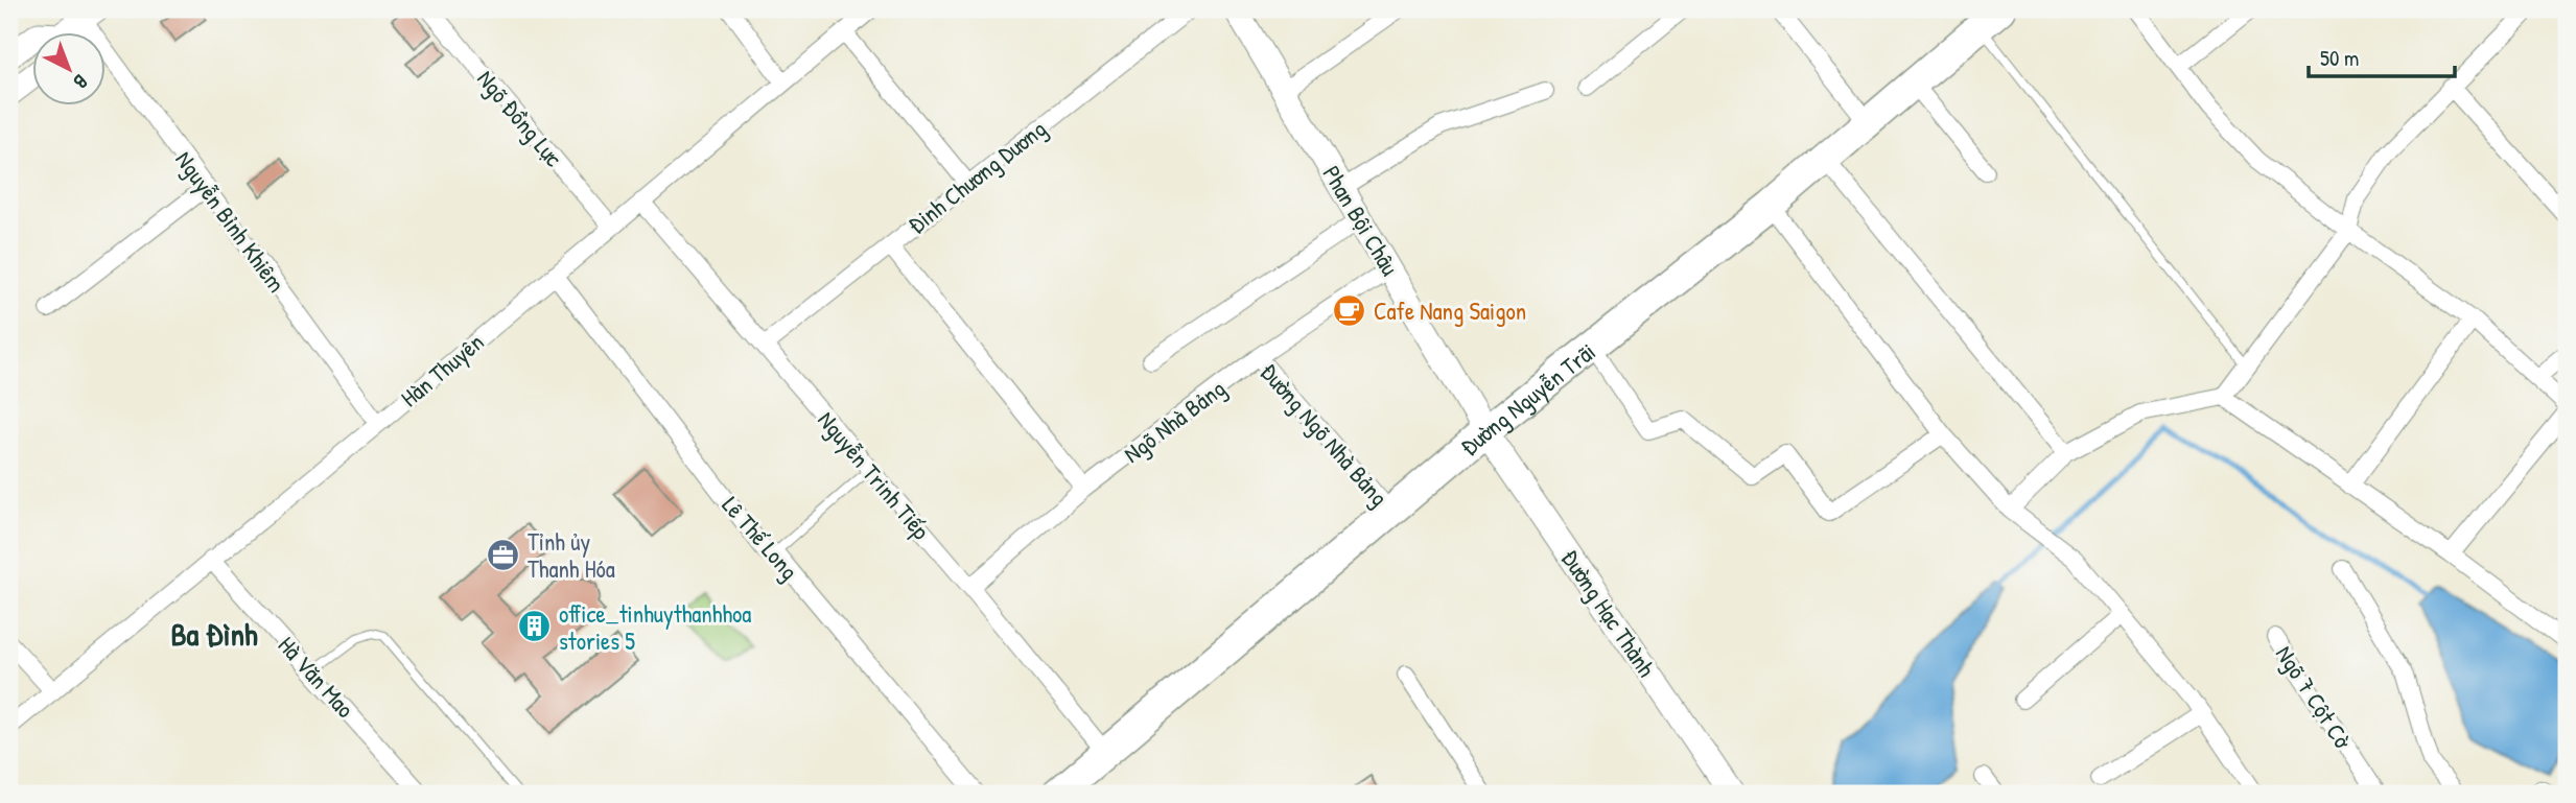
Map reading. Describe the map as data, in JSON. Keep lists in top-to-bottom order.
{
  "streets": {
    "highway": ["Đường Nguyễn Trãi"],
    "street": [
      "Ngõ Đồng Lực",
      "Đinh Chương Dương",
      "Phan Bội Châu",
      "Nguyễn Bỉnh Khiêm",
      "Hàn Thuyên",
      "Ngõ Nhà Bảng",
      "Đường Ngõ Nhà Bảng",
      "Nguyễn Trinh Tiếp",
      "Lê Thế Long",
      "Đường Hạc Thành",
      "Hà Văn Mao",
      "Ngõ 7 Cột Cờ"
    ]
  },
  "crossings": [
    ["Ngõ Đồng Lực", "Hàn Thuyên"],
    ["Đinh Chương Dương", "Nguyễn Trinh Tiếp"],
    ["Phan Bội Châu", "Đường Nguyễn Trãi"],
    ["Phan Bội Châu", "Ngõ Nhà Bảng"],
    ["Phan Bội Châu", "Đường Hạc Thành"],
    ["Nguyễn Bỉnh Khiêm", "Hàn Thuyên"],
    ["Hàn Thuyên", "Nguyễn Trinh Tiếp"],
    ["Hàn Thuyên", "Lê Thế Long"],
    ["Hàn Thuyên", "Hà Văn Mao"],
    ["Đường Nguyễn Trãi", "Đường Ngõ Nhà Bảng"],
    ["Đường Nguyễn Trãi", "Nguyễn Trinh Tiếp"],
    ["Đường Nguyễn Trãi", "Đường Hạc Thành"],
    ["Ngõ Nhà Bảng", "Đường Ngõ Nhà Bảng"],
    ["Ngõ Nhà Bảng", "Nguyễn Trinh Tiếp"]
  ],
  "districts": ["Ba Đình"],
  "places": {
    "cafe": ["Cafe Nang Saigon"],
    "office": ["Tỉnh ủy Thanh Hóa"],
    "building": ["office_tinhuythanhhoa stories 5"]
  },
  "scale_bar": "50 m",
  "north": "bottom right"
}
